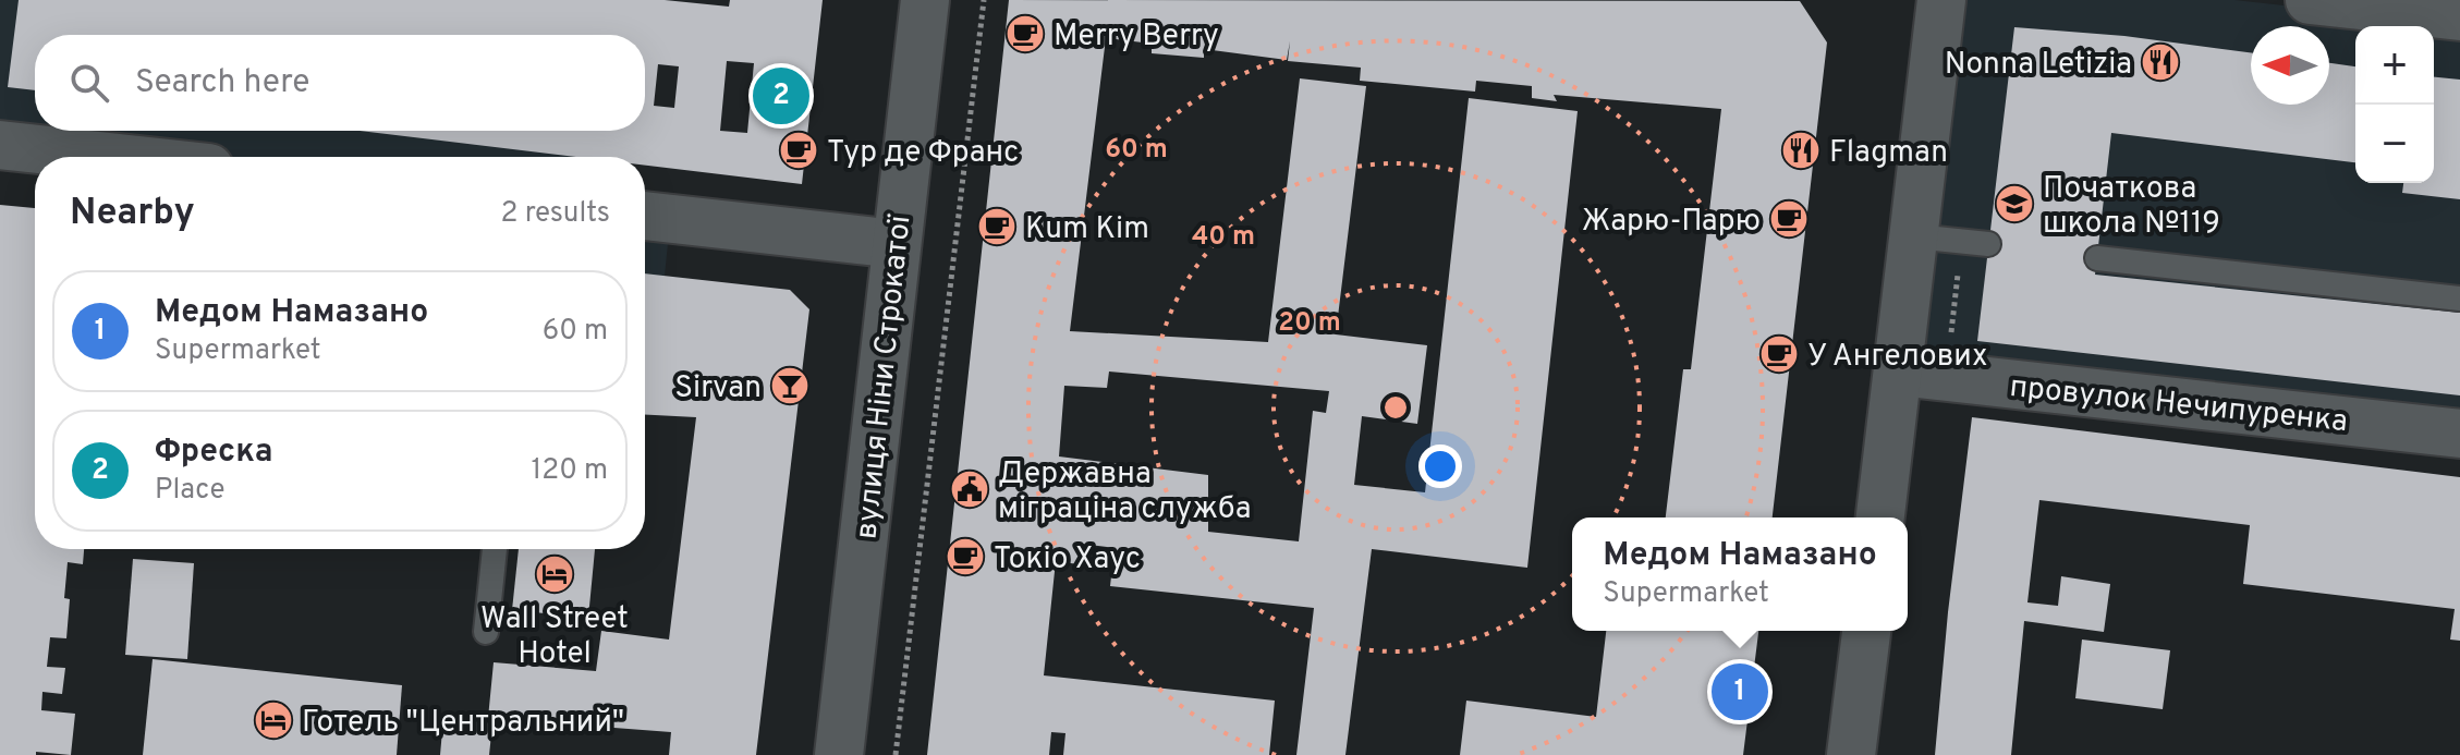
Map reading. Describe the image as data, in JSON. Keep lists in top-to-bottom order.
{
  "streets": {
    "street": ["вулиця Ніни Строкатої", "провулок Нечипуренка"]
  },
  "places": {
    "cafe": [
      "Merry Berry",
      "Тур де Франс",
      "Жарю-Парю",
      "Kum Kim",
      "У Ангелових",
      "Токіо Хаус"
    ],
    "restaurant": ["Nonna Letizia", "Flagman"],
    "school or university": ["Початкова школа №119"],
    "bar": ["Sirvan"],
    "public building": ["Державна міграціна служба"],
    "hotel": ["Wall Street Hotel", "Готель \"Центральний\""]
  },
  "north": "left",
  "page": {
    "map_buttons": ["+", "−"],
    "search": "Search here",
    "pins": ["2", "1"],
    "heading": ["Nearby", "2 results"],
    "list": [
      {
        "mark": "1",
        "name": "Медом Намазано",
        "note": "Supermarket",
        "value": "60 m"
      },
      {
        "mark": "2",
        "name": "Фреска",
        "note": "Place",
        "value": "120 m"
      }
    ],
    "popup": ["Медом Намазано", "Supermarket"]
  },
  "rings": ["60 m", "40 m", "20 m"]
}
